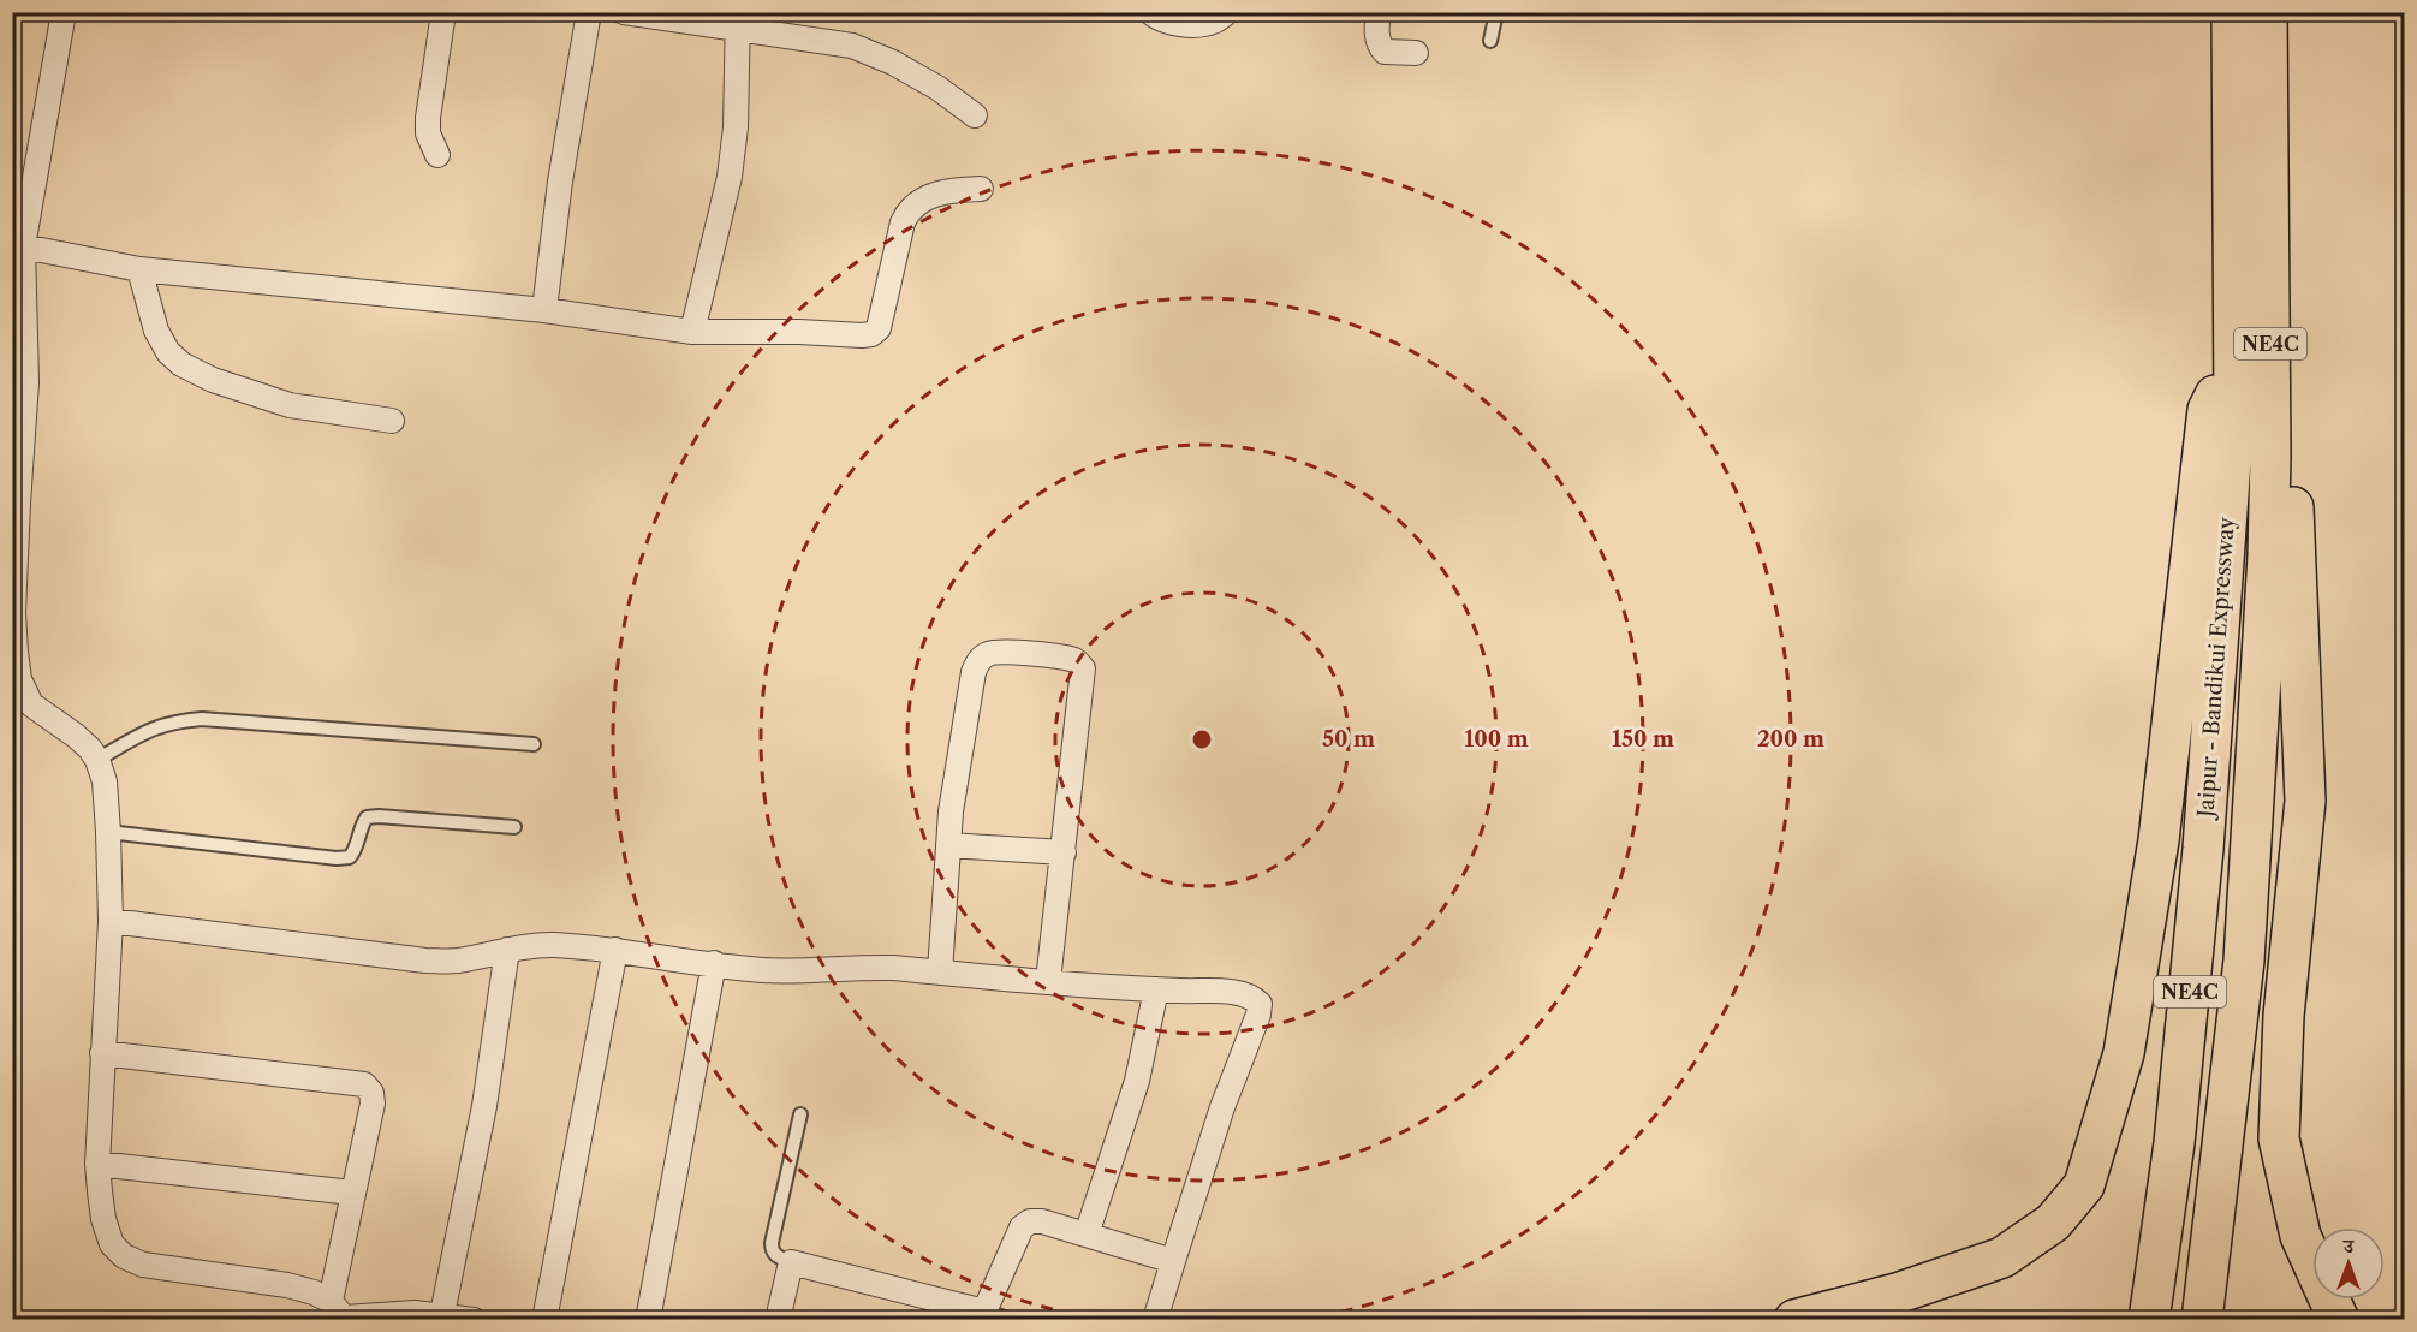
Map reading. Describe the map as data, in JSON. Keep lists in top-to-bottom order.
{
  "streets": {
    "highway": ["NE4C", "Jaipur - Bandikui Expressway"]
  },
  "north": "top",
  "rings": [
    "50 m",
    "100 m",
    "150 m",
    "200 m"
  ]
}
